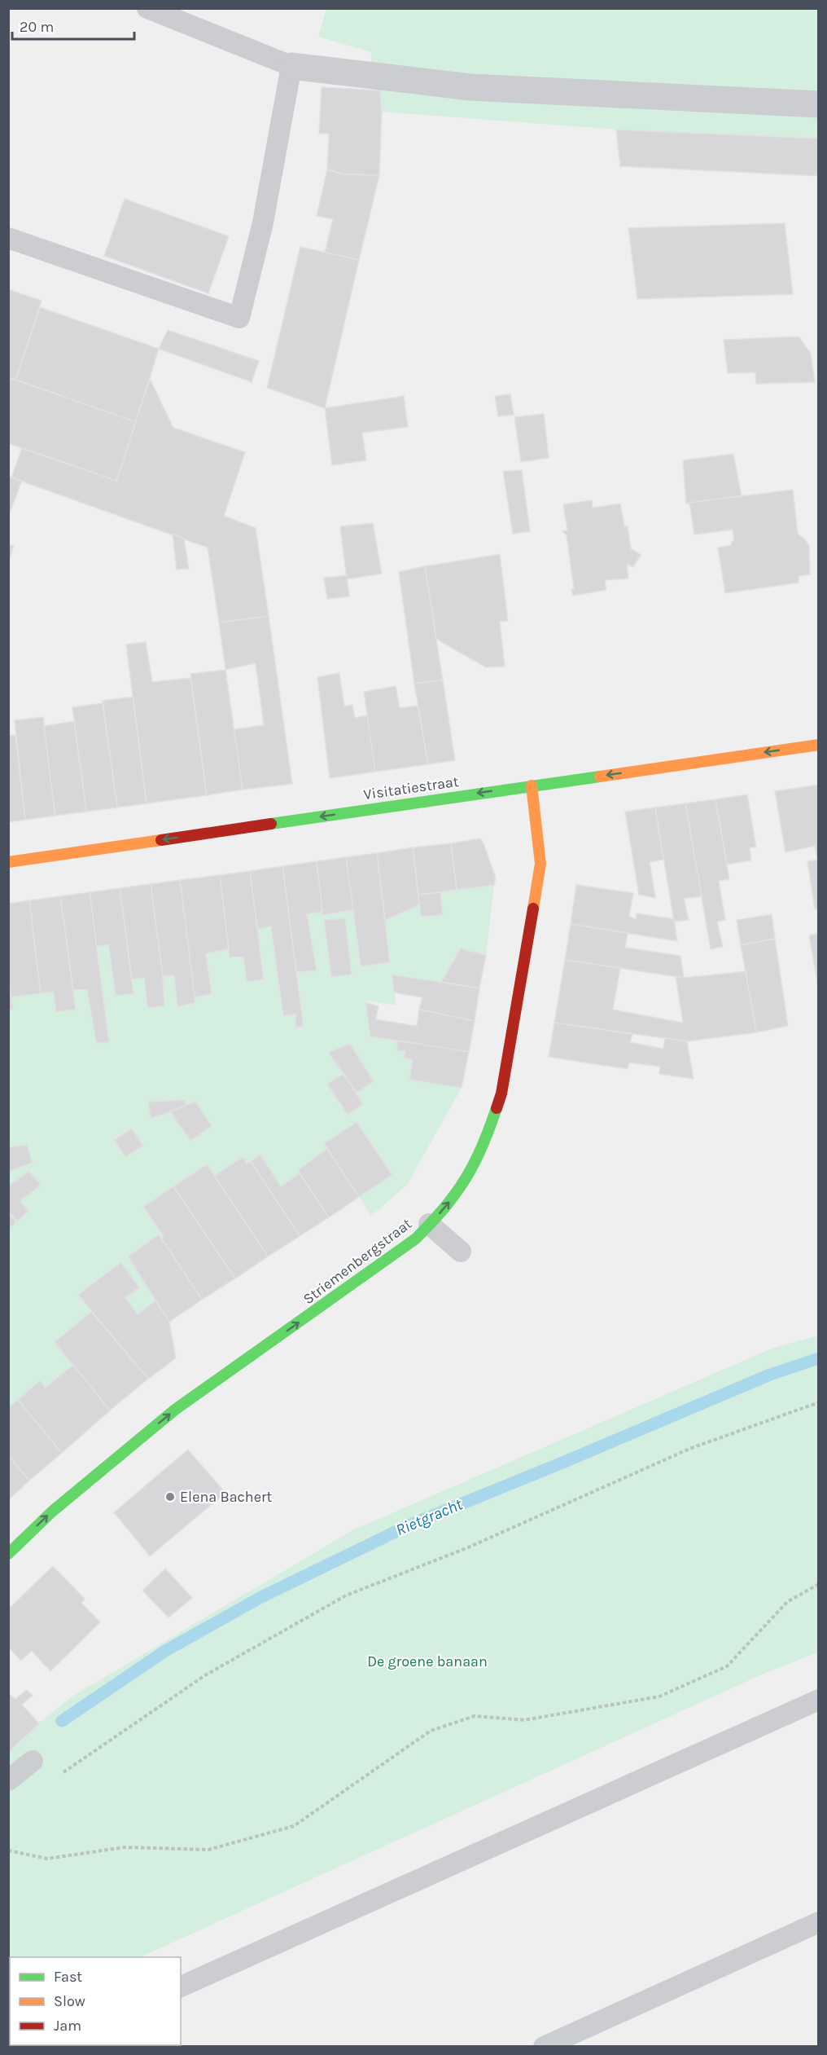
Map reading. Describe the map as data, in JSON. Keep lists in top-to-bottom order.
{
  "streets": {
    "street": ["Visitatiestraat", "Striemenbergstraat"]
  },
  "crossings": [
    ["Visitatiestraat", "Striemenbergstraat"]
  ],
  "one_way": ["Visitatiestraat", "Striemenbergstraat"],
  "water": ["Rietgracht"],
  "parks": ["De groene banaan"],
  "places": ["Elena Bachert"],
  "legend": ["Fast", "Slow", "Jam"],
  "scale_bar": "20 m"
}
